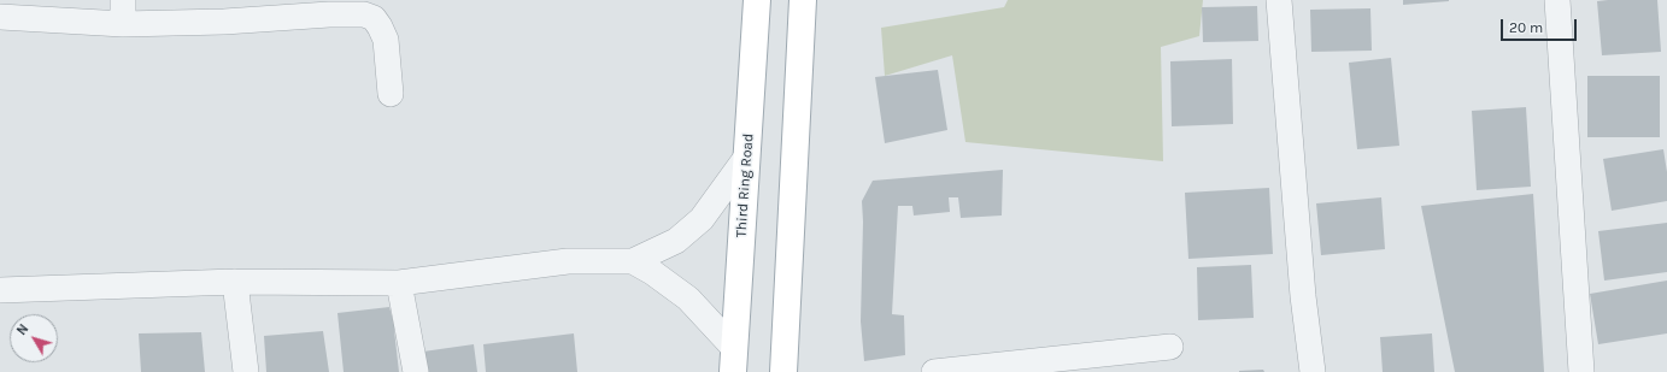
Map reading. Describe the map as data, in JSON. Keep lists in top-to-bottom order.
{
  "streets": {
    "main road": ["Third Ring Road"]
  },
  "scale_bar": "20 m",
  "north": "top left"
}
